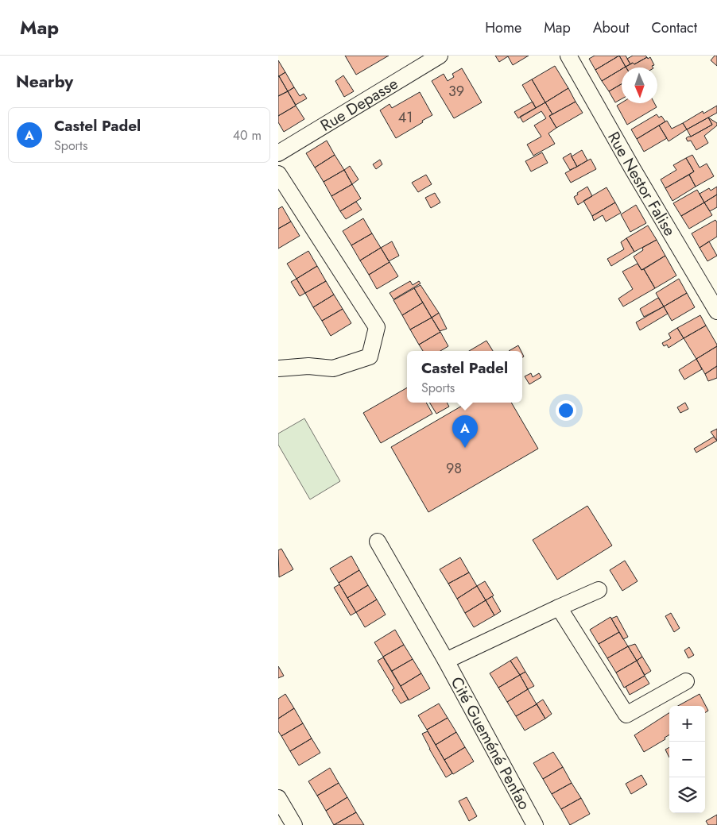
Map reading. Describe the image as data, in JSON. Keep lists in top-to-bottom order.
{
  "streets": {
    "street": ["Rue Depasse", "Rue Nestor Falise", "Cité Gueméné Penfao"]
  },
  "house_numbers": ["39", "41", "98"],
  "north": "bottom",
  "page": {
    "header": "Map",
    "nav": [
      "Home",
      "Map",
      "About",
      "Contact"
    ],
    "heading": "Nearby",
    "list": [
      {
        "mark": "A",
        "name": "Castel Padel",
        "note": "Sports",
        "value": "40 m"
      }
    ],
    "popup": ["Castel Padel", "Sports"],
    "pins": "A",
    "map_buttons": ["+", "−"]
  }
}
